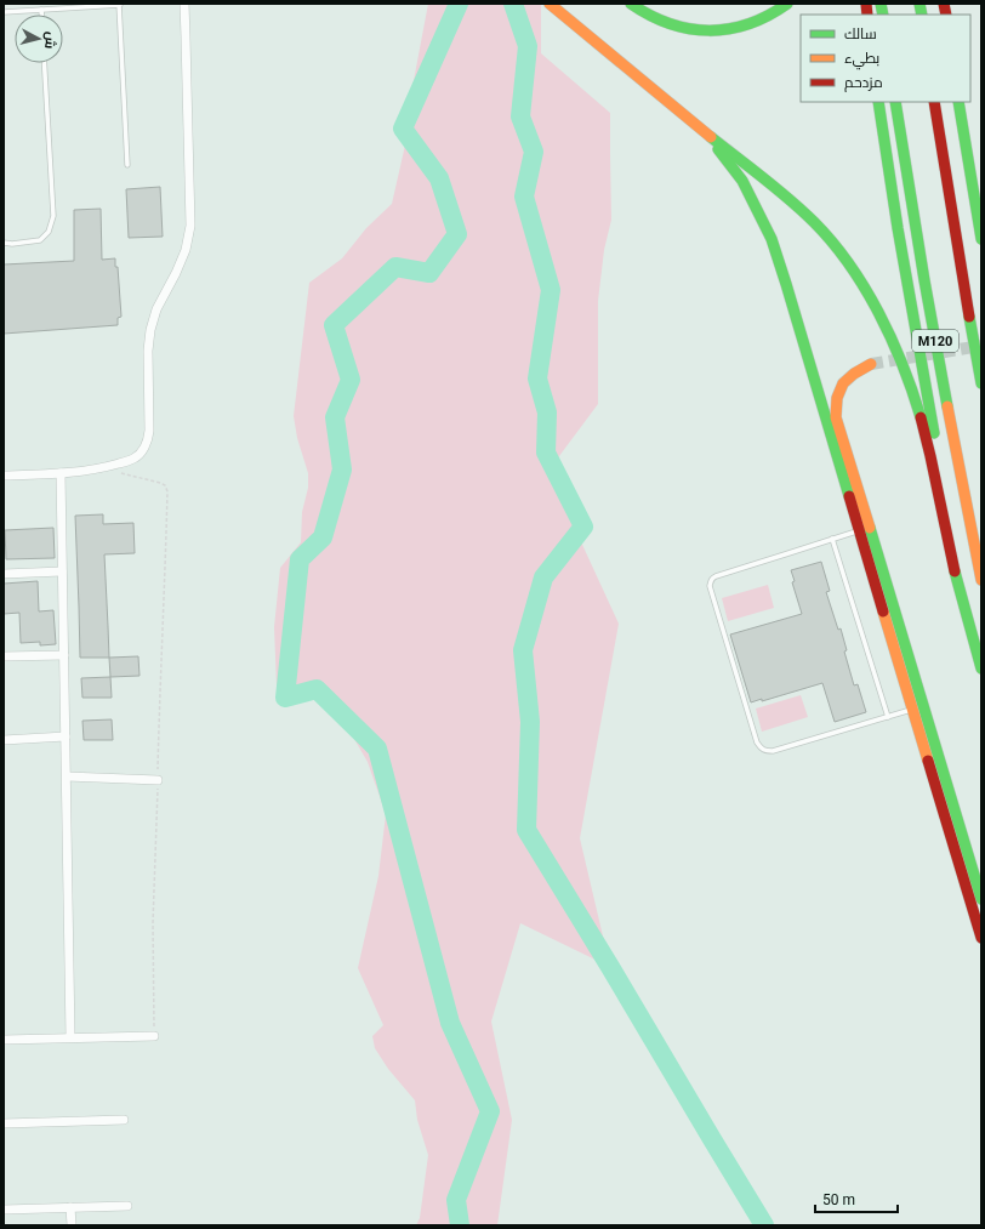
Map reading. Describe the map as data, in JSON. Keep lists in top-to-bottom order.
{
  "streets": {
    "main road": ["M120"]
  },
  "legend": ["سالك", "بطيء", "مزدحم"],
  "scale_bar": "50 m",
  "north": "right"
}
